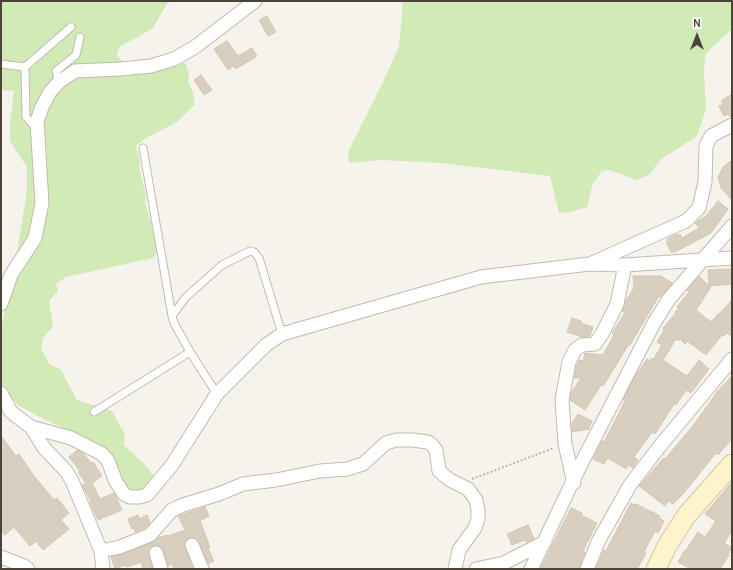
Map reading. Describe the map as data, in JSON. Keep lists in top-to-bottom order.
{
  "north": "top"
}
